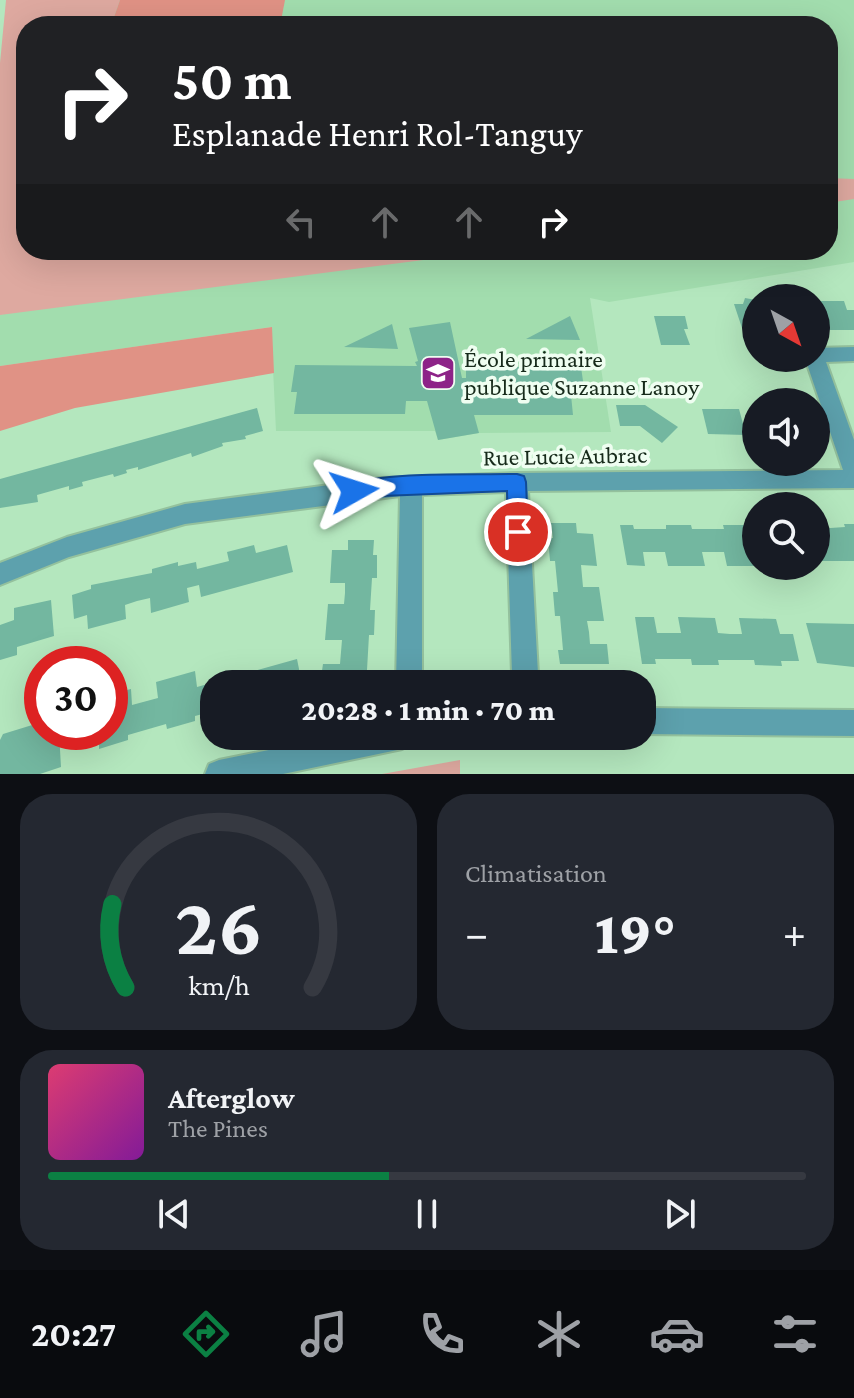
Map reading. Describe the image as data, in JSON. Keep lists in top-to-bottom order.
{
  "streets": {
    "street": ["Rue Lucie Aubrac"]
  },
  "places": {
    "school or university": ["École primaire publique Suzanne Lanoy"]
  },
  "north": "bottom right",
  "page": {
    "turn": ["50 m", "Esplanade Henri Rol-Tanguy"],
    "limit": "30",
    "trip": "20:28 · 1 min · 70 m",
    "tile": "Climatisation",
    "heat": ["−", "19°", "+"],
    "song": ["Afterglow", "The Pines"],
    "tabs": "20:27",
    "gauge": ["26", "km/h"]
  }
}
